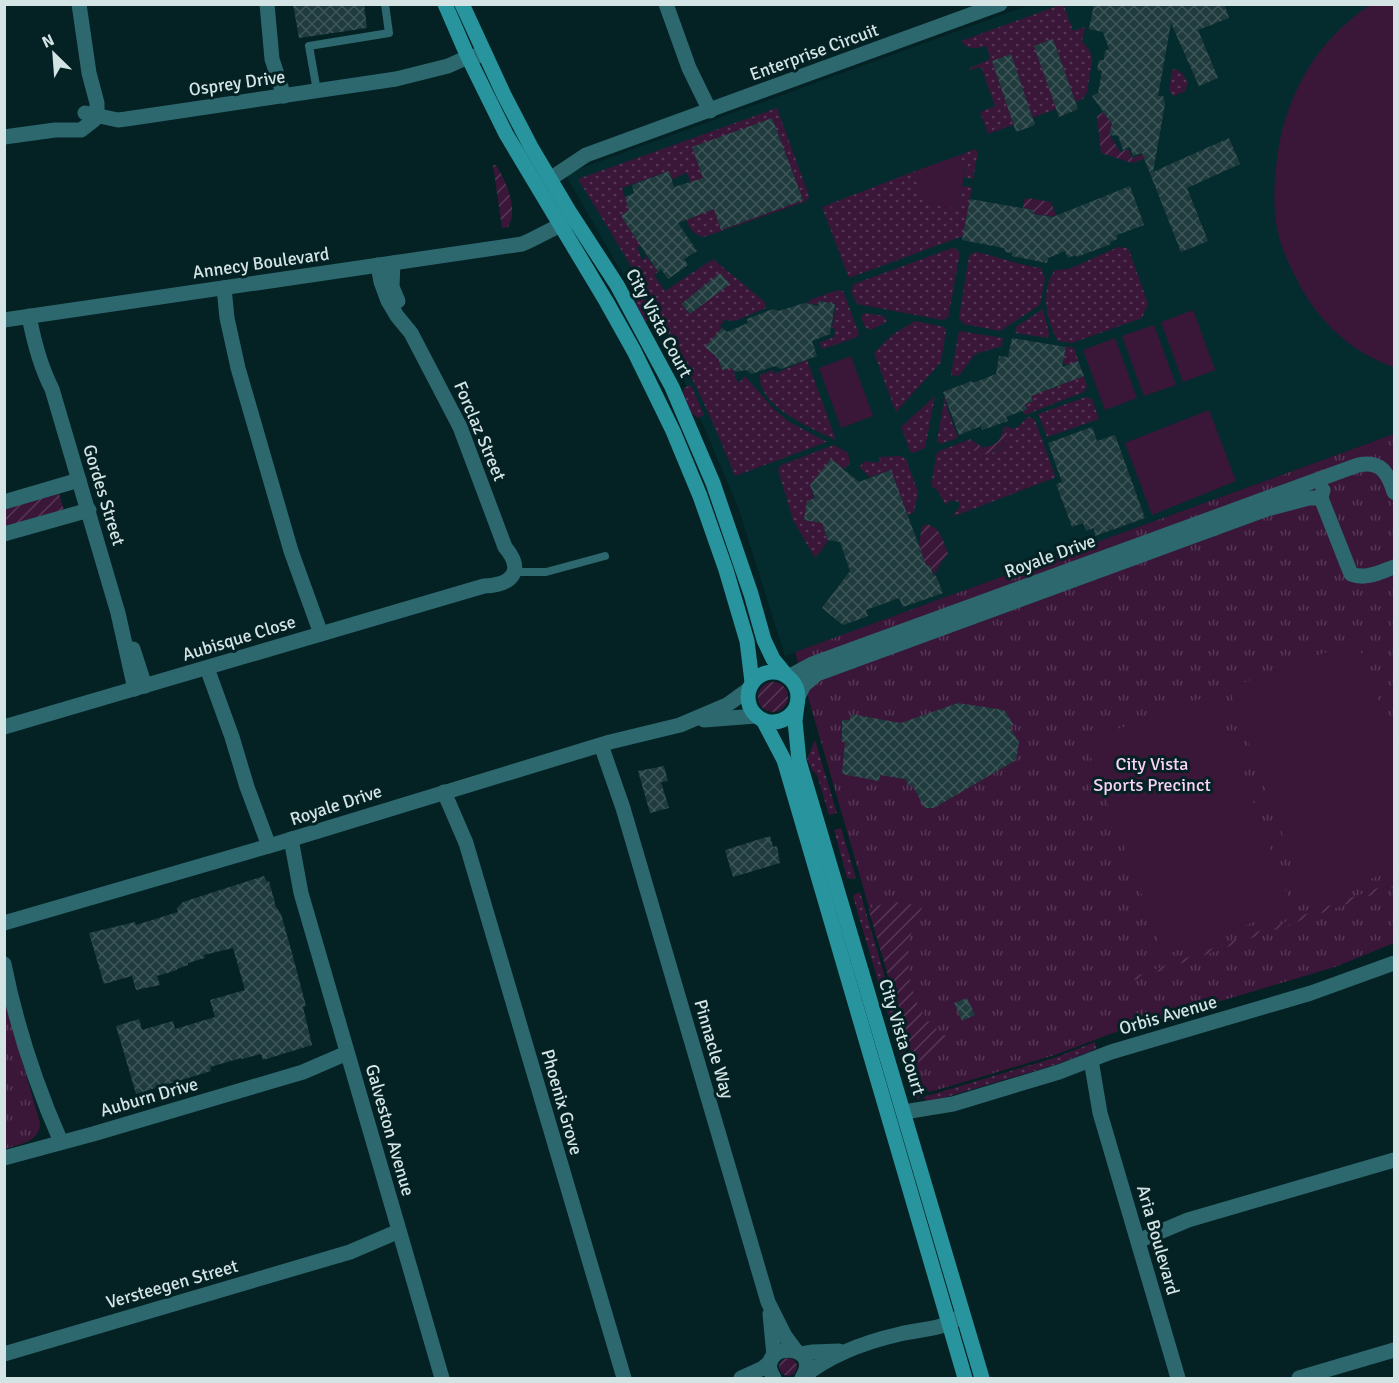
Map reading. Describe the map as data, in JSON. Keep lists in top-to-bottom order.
{
  "streets": {
    "street": [
      "Enterprise Circuit",
      "Osprey Drive",
      "Annecy Boulevard",
      "City Vista Court",
      "Forclaz Street",
      "Gordes Street",
      "Royale Drive",
      "Aubisque Close",
      "Orbis Avenue",
      "Pinnacle Way",
      "Auburn Drive",
      "Phoenix Grove",
      "Galveston Avenue",
      "Aria Boulevard",
      "Versteegen Street"
    ]
  },
  "crossings": [
    ["Enterprise Circuit", "City Vista Court"],
    ["Osprey Drive", "City Vista Court"],
    ["Annecy Boulevard", "City Vista Court"],
    ["Annecy Boulevard", "Forclaz Street"],
    ["Annecy Boulevard", "Gordes Street"],
    ["City Vista Court", "Royale Drive"],
    ["City Vista Court", "Orbis Avenue"],
    ["Forclaz Street", "Aubisque Close"],
    ["Gordes Street", "Aubisque Close"],
    ["Royale Drive", "Pinnacle Way"],
    ["Royale Drive", "Phoenix Grove"],
    ["Royale Drive", "Galveston Avenue"],
    ["Aubisque Close", "Galveston Avenue"],
    ["Orbis Avenue", "Aria Boulevard"],
    ["Auburn Drive", "Galveston Avenue"],
    ["Galveston Avenue", "Versteegen Street"]
  ],
  "parks": ["City Vista Sports Precinct"],
  "north": "top left"
}
